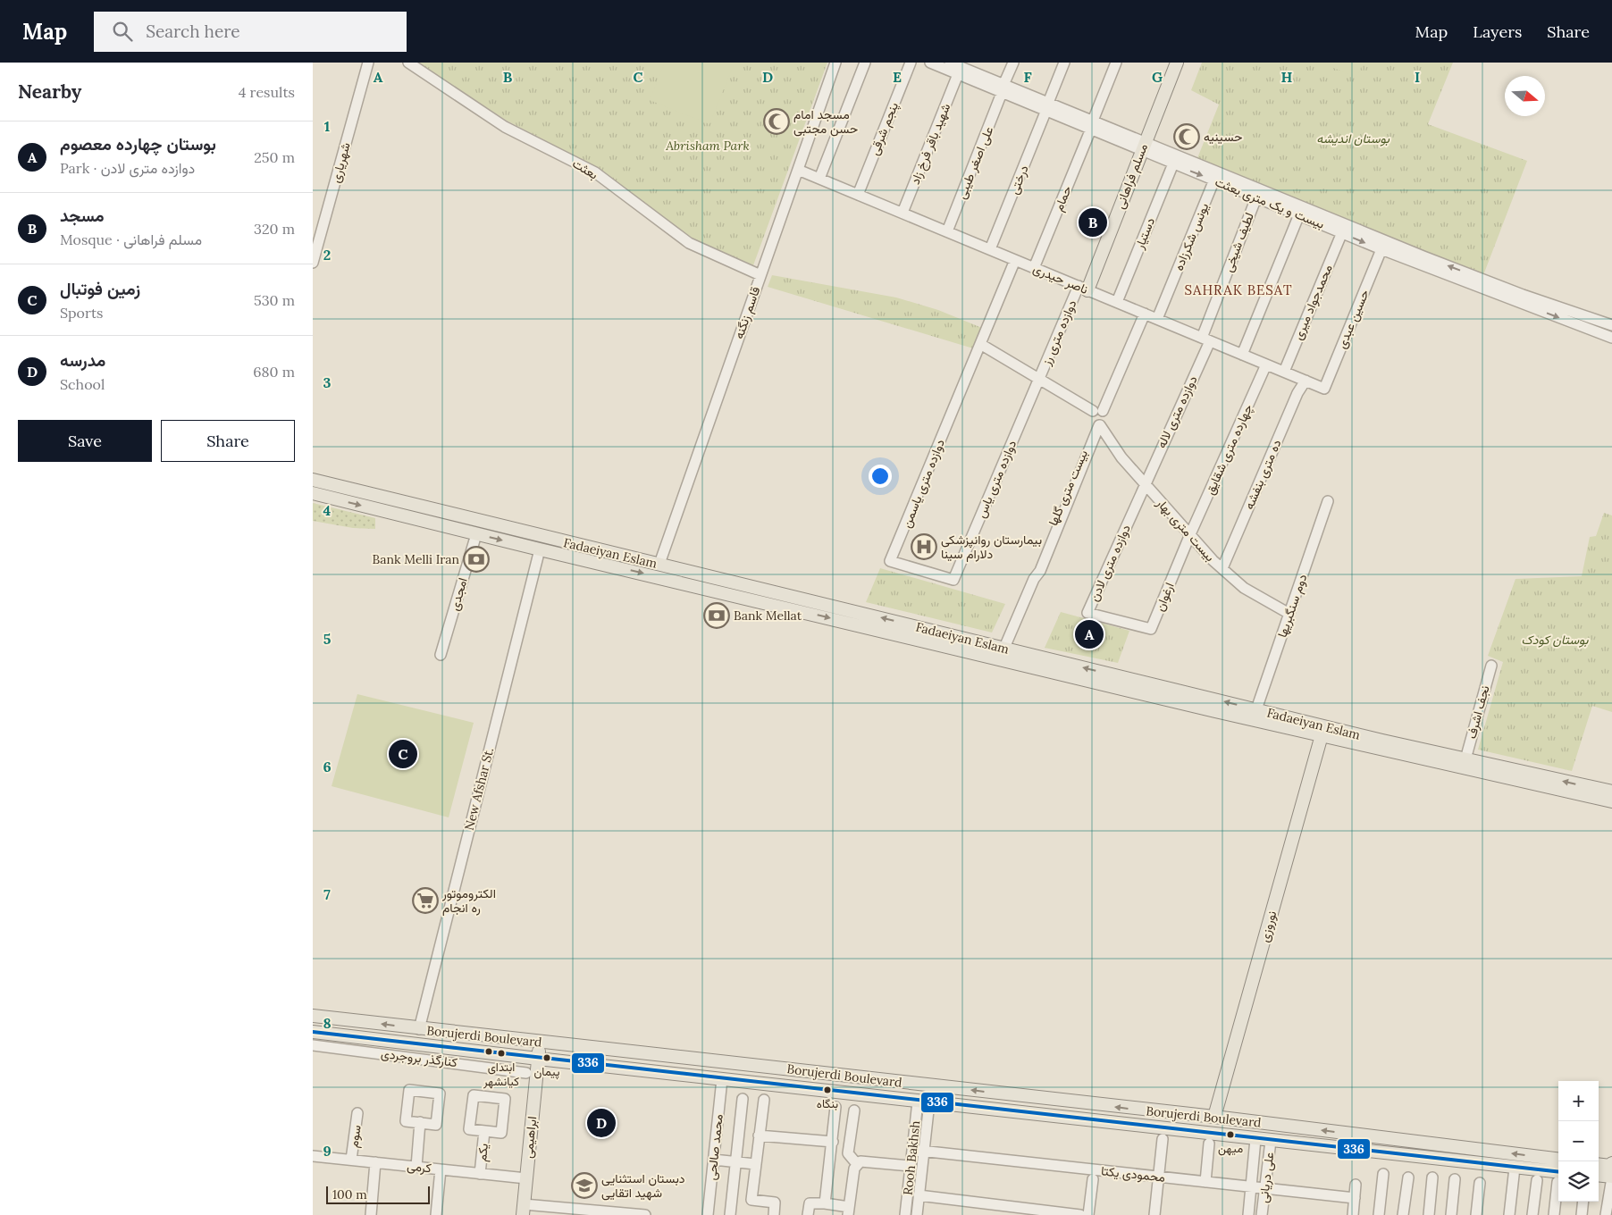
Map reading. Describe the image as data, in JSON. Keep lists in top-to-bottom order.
{
  "streets": {
    "main road": [
      "مسلم فراهانی",
      "Fadaeiyan Eslam",
      "نوروزی",
      "Borujerdi Boulevard",
      "ابراهیمی"
    ],
    "street": [
      "پنجم شرقی",
      "شهید باقر فرخ زاد",
      "شهریاری",
      "علی اصغر طیبی",
      "بعثت",
      "درختی",
      "حمام",
      "بیست و یک متری بعثت",
      "دستیار",
      "یونس شکرزاده",
      "لطیف شیخی",
      "ناصر حیدری",
      "محمدجواد میری",
      "قاسم زنگنه",
      "حسین عبدی",
      "دوازده متری رز",
      "دوازده متری لاله",
      "چهارده متری شقایق",
      "ده متری بنفشه",
      "دوازده متری یاس",
      "دوازده متری یاسمن",
      "بیست متری گلها",
      "بیست متری بهار",
      "دوازده متری لادن",
      "امجدی",
      "ارغوان",
      "دوم سنگبریها",
      "نجف اشرف",
      "New Afshar St.",
      "کنارگذر بروجردی",
      "سوم",
      "محمد صالحی",
      "یکم",
      "Rooh Bakhsh",
      "کرمی",
      "محمودی یکتا",
      "علی دریانی"
    ]
  },
  "crossings": [
    ["پنجم شرقی", "ناصر حیدری"],
    ["شهید باقر فرخ زاد", "بیست و یک متری بعثت"],
    ["شهید باقر فرخ زاد", "ناصر حیدری"],
    ["علی اصغر طیبی", "بیست و یک متری بعثت"],
    ["علی اصغر طیبی", "ناصر حیدری"],
    ["بعثت", "قاسم زنگنه"],
    ["مسلم فراهانی", "بیست و یک متری بعثت"],
    ["مسلم فراهانی", "ناصر حیدری"],
    ["مسلم فراهانی", "دوازده متری رز"],
    ["درختی", "بیست و یک متری بعثت"],
    ["درختی", "ناصر حیدری"],
    ["حمام", "بیست و یک متری بعثت"],
    ["حمام", "ناصر حیدری"],
    ["بیست و یک متری بعثت", "دستیار"],
    ["بیست و یک متری بعثت", "یونس شکرزاده"],
    ["بیست و یک متری بعثت", "لطیف شیخی"],
    ["بیست و یک متری بعثت", "محمدجواد میری"],
    ["بیست و یک متری بعثت", "حسین عبدی"],
    ["دستیار", "ناصر حیدری"],
    ["یونس شکرزاده", "ناصر حیدری"],
    ["لطیف شیخی", "ناصر حیدری"],
    ["لطیف شیخی", "دوازده متری لاله"],
    ["ناصر حیدری", "محمدجواد میری"],
    ["ناصر حیدری", "قاسم زنگنه"],
    ["ناصر حیدری", "حسین عبدی"],
    ["ناصر حیدری", "دوازده متری رز"],
    ["ناصر حیدری", "دوازده متری لاله"],
    ["ناصر حیدری", "چهارده متری شقایق"],
    ["ناصر حیدری", "ده متری بنفشه"],
    ["قاسم زنگنه", "Fadaeiyan Eslam"],
    ["دوازده متری رز", "دوازده متری یاس"],
    ["دوازده متری لاله", "بیست متری بهار"],
    ["دوازده متری لاله", "دوازده متری لادن"],
    ["چهارده متری شقایق", "بیست متری بهار"],
    ["چهارده متری شقایق", "ارغوان"],
    ["ده متری بنفشه", "بیست متری بهار"],
    ["دوازده متری یاس", "دوازده متری یاسمن"],
    ["بیست متری گلها", "بیست متری بهار"],
    ["بیست متری گلها", "Fadaeiyan Eslam"],
    ["بیست متری بهار", "دوازده متری لادن"],
    ["بیست متری بهار", "ارغوان"],
    ["بیست متری بهار", "دوم سنگبریها"],
    ["Fadaeiyan Eslam", "امجدی"],
    ["Fadaeiyan Eslam", "دوم سنگبریها"],
    ["Fadaeiyan Eslam", "نجف اشرف"],
    ["Fadaeiyan Eslam", "New Afshar St."],
    ["Fadaeiyan Eslam", "نوروزی"],
    ["دوازده متری لادن", "ارغوان"],
    ["New Afshar St.", "Borujerdi Boulevard"],
    ["نوروزی", "Borujerdi Boulevard"],
    ["Borujerdi Boulevard", "ابراهیمی"],
    ["Borujerdi Boulevard", "محمد صالحی"],
    ["Borujerdi Boulevard", "Rooh Bakhsh"],
    ["Borujerdi Boulevard", "علی دریانی"],
    ["سوم", "کرمی"],
    ["ابراهیمی", "کرمی"],
    ["یکم", "کرمی"],
    ["Rooh Bakhsh", "محمودی یکتا"],
    ["محمودی یکتا", "علی دریانی"]
  ],
  "districts": ["SAHRAK BESAT"],
  "parks": ["بوستان اندیشه", "Abrisham Park", "بوستان کودک"],
  "places": {
    "mosque": ["مسجد امام حسن مجتبی", "حسینیه"],
    "hospital": ["بیمارستان روانپزشکی دلارام سینا"],
    "bank": ["Bank Melli Iran", "Bank Mellat"],
    "supermarket": ["الکتروموتور ره انجام"],
    "other": [
      "ابتدای کیانشهر",
      "پیمان",
      "بنگاه",
      "میهن"
    ],
    "school or university": ["دبستان استثنایی شهید اتقایی"]
  },
  "lines": ["transit line 336"],
  "scale_bar": "100 m",
  "north": "right",
  "page": {
    "header": "Map",
    "search": "Search here",
    "nav": ["Map", "Layers", "Share"],
    "heading": ["Nearby", "4 results"],
    "list": [
      {
        "mark": "A",
        "name": "بوستان چهارده معصوم",
        "note": "Park · دوازده متری لادن",
        "value": "250 m"
      },
      {
        "mark": "B",
        "name": "مسجد",
        "note": "Mosque · مسلم فراهانی",
        "value": "320 m"
      },
      {
        "mark": "C",
        "name": "زمین فوتبال",
        "note": "Sports",
        "value": "530 m"
      },
      {
        "mark": "D",
        "name": "مدرسه",
        "note": "School",
        "value": "680 m"
      }
    ],
    "pins": [
      "B",
      "A",
      "C",
      "D"
    ],
    "buttons": ["Save", "Share"],
    "map_buttons": ["+", "−"],
    "scale": "100 m"
  },
  "grid": {
    "columns": [
      "A",
      "B",
      "C",
      "D",
      "E",
      "F",
      "G",
      "H",
      "I"
    ],
    "rows": [
      "1",
      "2",
      "3",
      "4",
      "5",
      "6",
      "7",
      "8",
      "9"
    ]
  }
}
